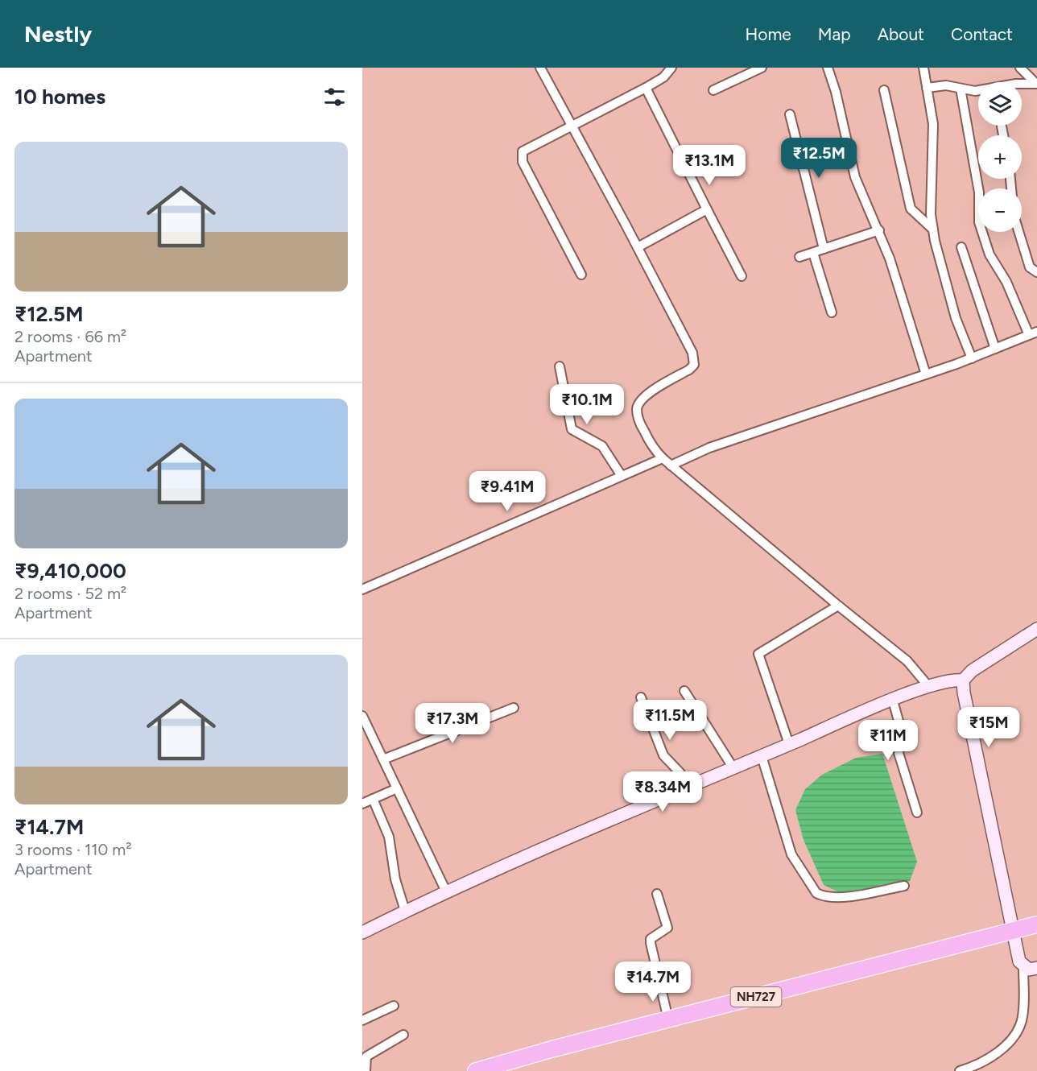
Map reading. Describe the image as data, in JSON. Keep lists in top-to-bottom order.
{
  "streets": {
    "highway": ["NH727"]
  },
  "page": {
    "header": "Nestly",
    "nav": [
      "Home",
      "Map",
      "About",
      "Contact"
    ],
    "heading": "10 homes",
    "map_buttons": ["+", "−"],
    "list": [
      {
        "name": "₹12.5M",
        "note": "2 rooms · 66 m² · Apartment"
      },
      {
        "name": "₹9,410,000",
        "note": "2 rooms · 52 m² · Apartment"
      },
      {
        "name": "₹14.7M",
        "note": "3 rooms · 110 m² · Apartment"
      }
    ],
    "price": [
      "₹12.5M",
      "₹13.1M",
      "₹10.1M",
      "₹9.41M",
      "₹11.5M",
      "₹17.3M",
      "₹15M",
      "₹11M",
      "₹8.34M",
      "₹14.7M"
    ]
  }
}
